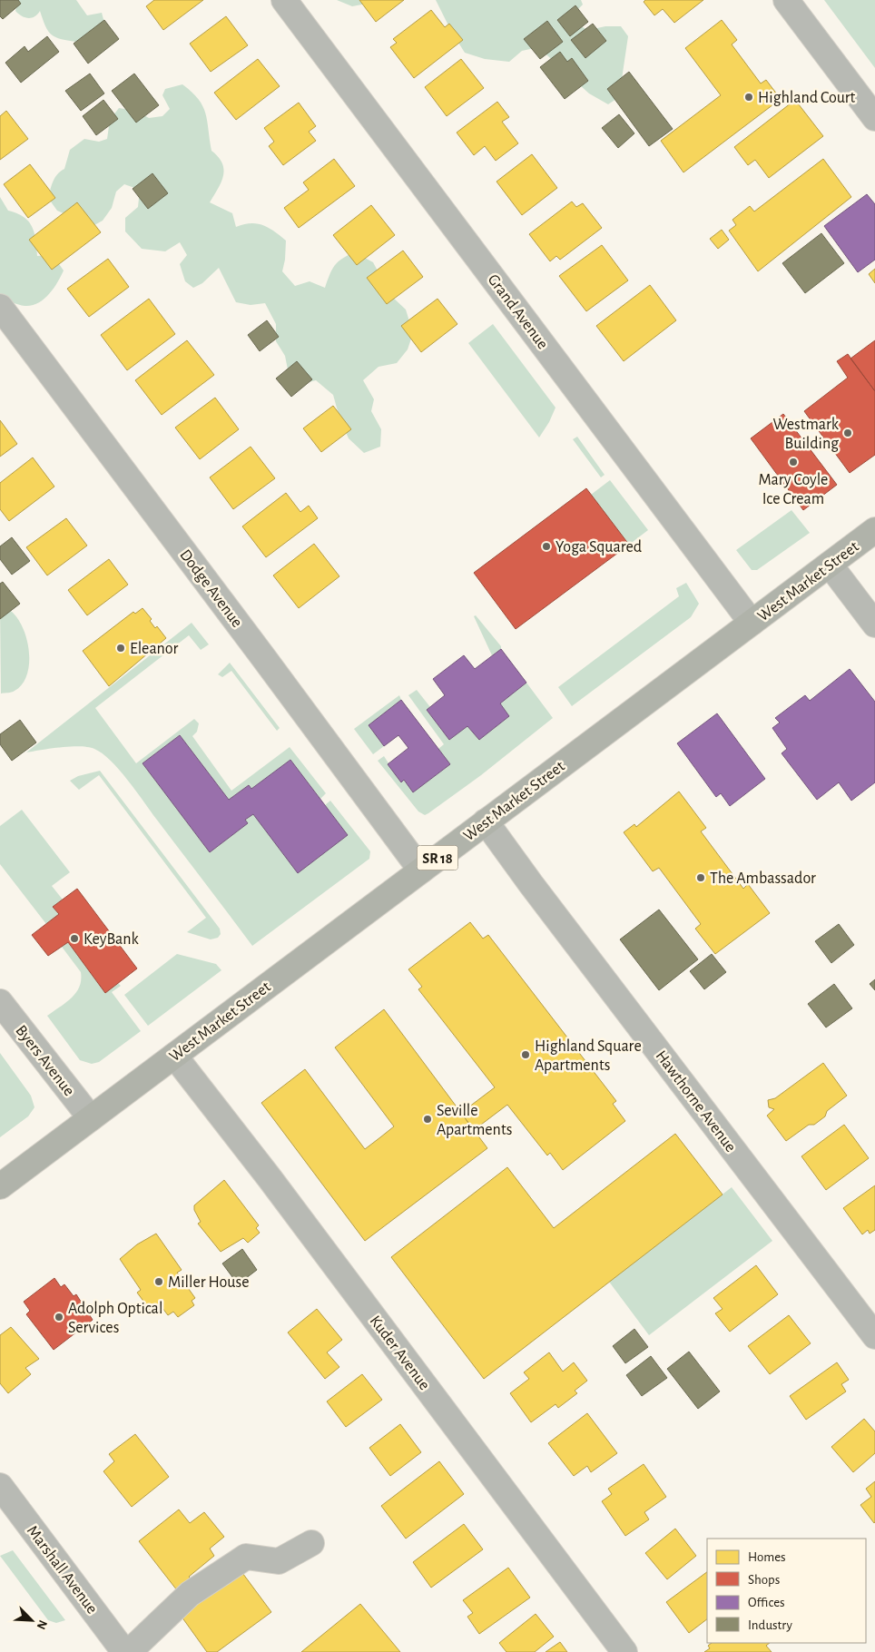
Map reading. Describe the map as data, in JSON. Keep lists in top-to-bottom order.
{
  "streets": {
    "main road": ["West Market Street", "SR 18"],
    "street": [
      "Grand Avenue",
      "Dodge Avenue",
      "Byers Avenue",
      "Hawthorne Avenue",
      "Kuder Avenue",
      "Marshall Avenue"
    ]
  },
  "crossings": [
    ["Grand Avenue", "West Market Street"],
    ["West Market Street", "Dodge Avenue"],
    ["West Market Street", "Byers Avenue"],
    ["West Market Street", "Hawthorne Avenue"],
    ["West Market Street", "Kuder Avenue"]
  ],
  "places": [
    "Highland Court",
    "Westmark Building",
    "Mary Coyle Ice Cream",
    "Yoga Squared",
    "Eleanor",
    "The Ambassador",
    "KeyBank",
    "Highland Square Apartments",
    "Seville Apartments",
    "Miller House",
    "Adolph Optical Services"
  ],
  "legend": [
    "Homes",
    "Shops",
    "Offices",
    "Industry"
  ],
  "north": "bottom right"
}
